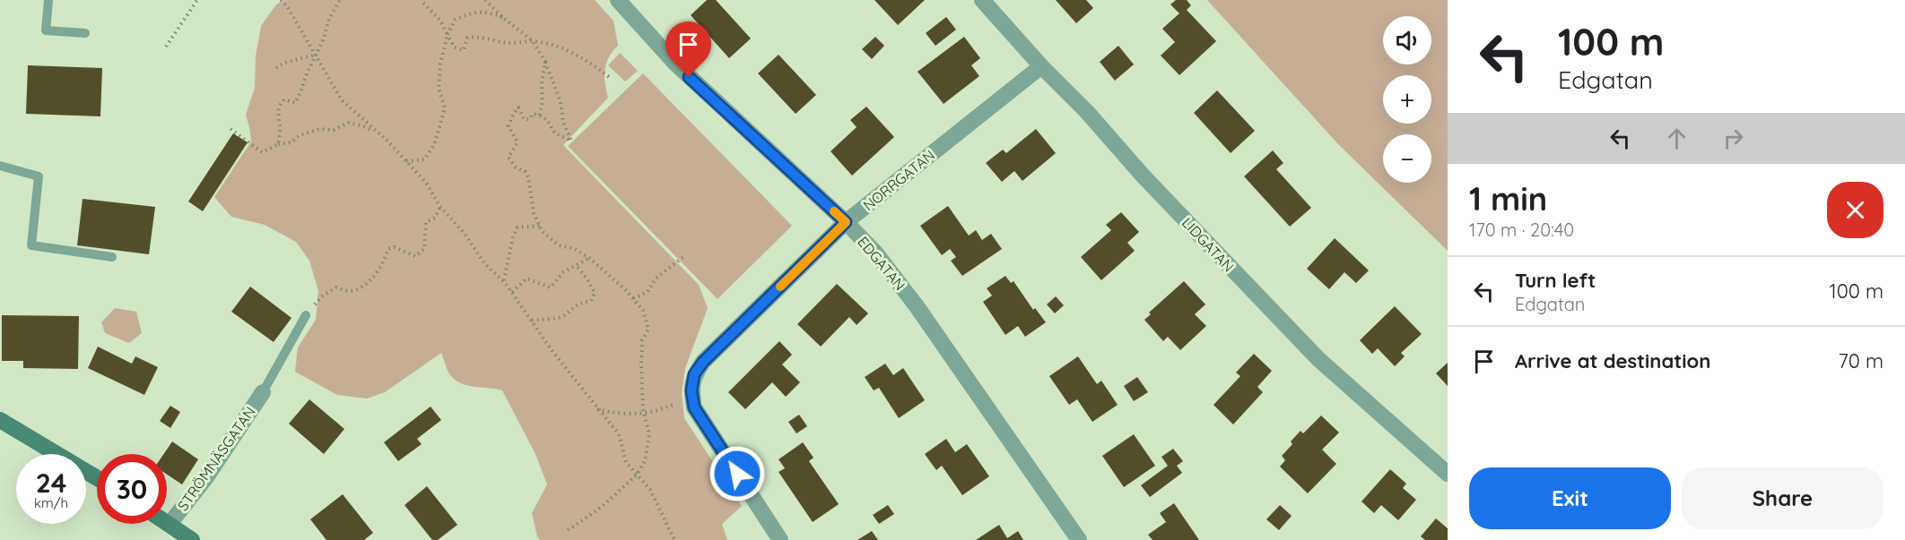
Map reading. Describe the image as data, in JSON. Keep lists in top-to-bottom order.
{
  "streets": {
    "street": [
      "NORRGATAN",
      "LIDGATAN",
      "EDGATAN",
      "STRÖMNÄSGATAN"
    ]
  },
  "crossings": [
    ["NORRGATAN", "LIDGATAN"],
    ["NORRGATAN", "EDGATAN"]
  ],
  "page": {
    "turn": ["100 m", "Edgatan"],
    "map_buttons": ["+", "−"],
    "heading": ["1 min", "170 m · 20:40"],
    "list": [
      {
        "name": "Turn left",
        "note": "Edgatan",
        "value": "100 m"
      },
      {
        "name": "Arrive at destination",
        "value": "70 m"
      }
    ],
    "speed": "24 km/h",
    "limit": "30",
    "buttons": ["Exit", "Share"]
  }
}
